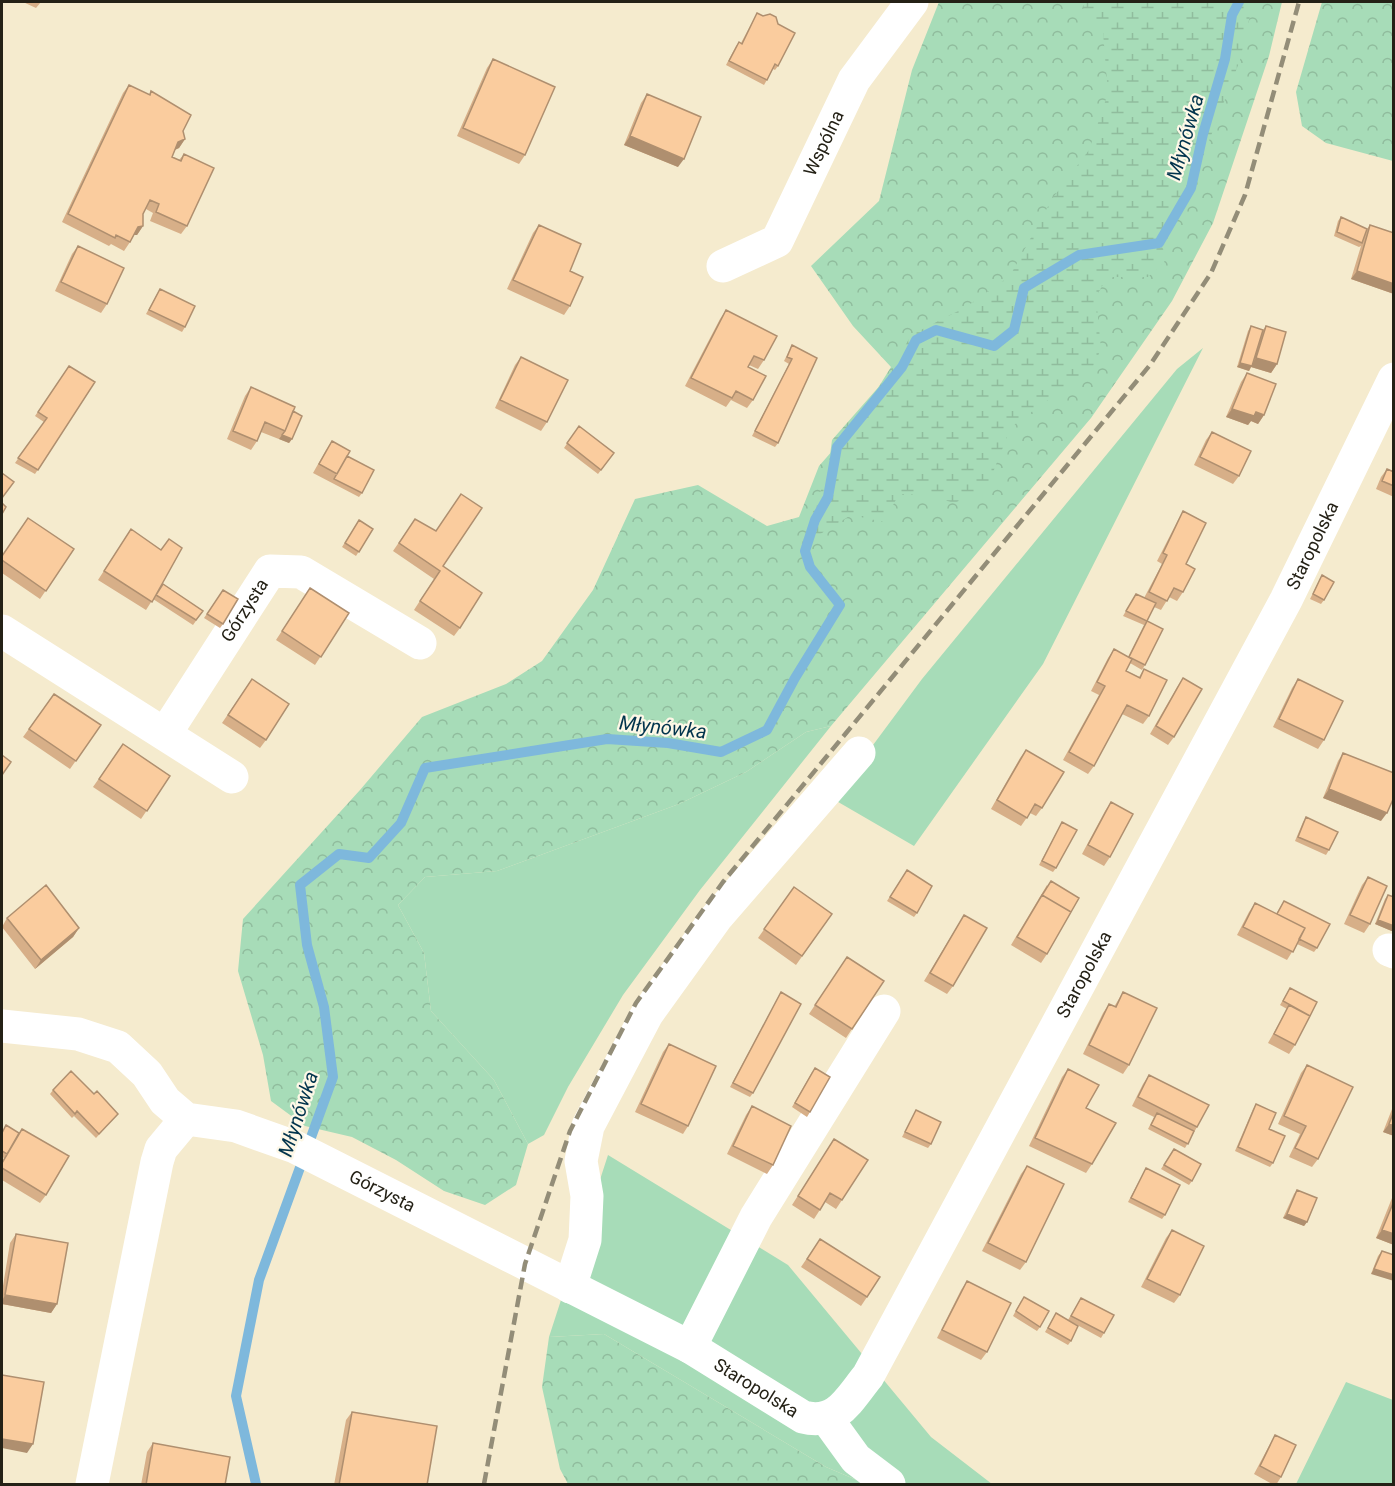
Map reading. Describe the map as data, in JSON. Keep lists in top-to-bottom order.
{
  "streets": {
    "street": ["Wspólna", "Staropolska", "Górzysta"]
  },
  "crossings": [
    ["Staropolska", "Górzysta"]
  ],
  "water": ["Młynówka"]
}
